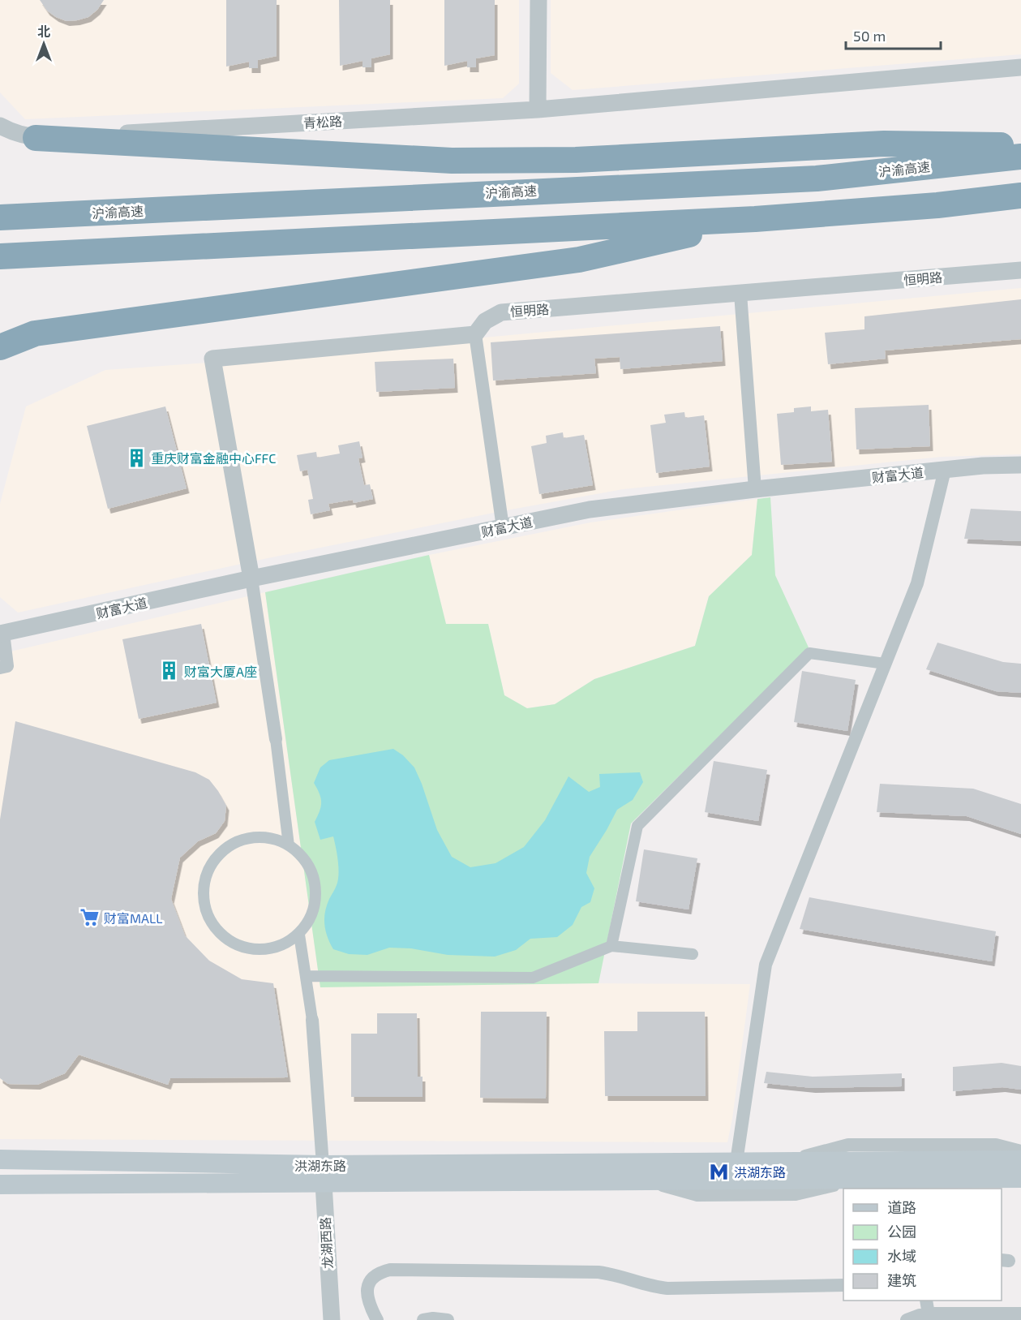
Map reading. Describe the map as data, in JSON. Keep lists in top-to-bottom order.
{
  "streets": {
    "highway": ["沪渝高速"],
    "main road": ["洪湖东路"],
    "street": [
      "青松路",
      "恒明路",
      "财富大道",
      "龙湖西路"
    ]
  },
  "crossings": [
    ["洪湖东路", "龙湖西路"]
  ],
  "places": {
    "building": ["重庆财富金融中心FFC", "财富大厦A座"],
    "supermarket": ["财富MALL"],
    "metro station": ["洪湖东路"]
  },
  "legend": [
    "道路",
    "公园",
    "水域",
    "建筑"
  ],
  "scale_bar": "50 m",
  "north": "top"
}
